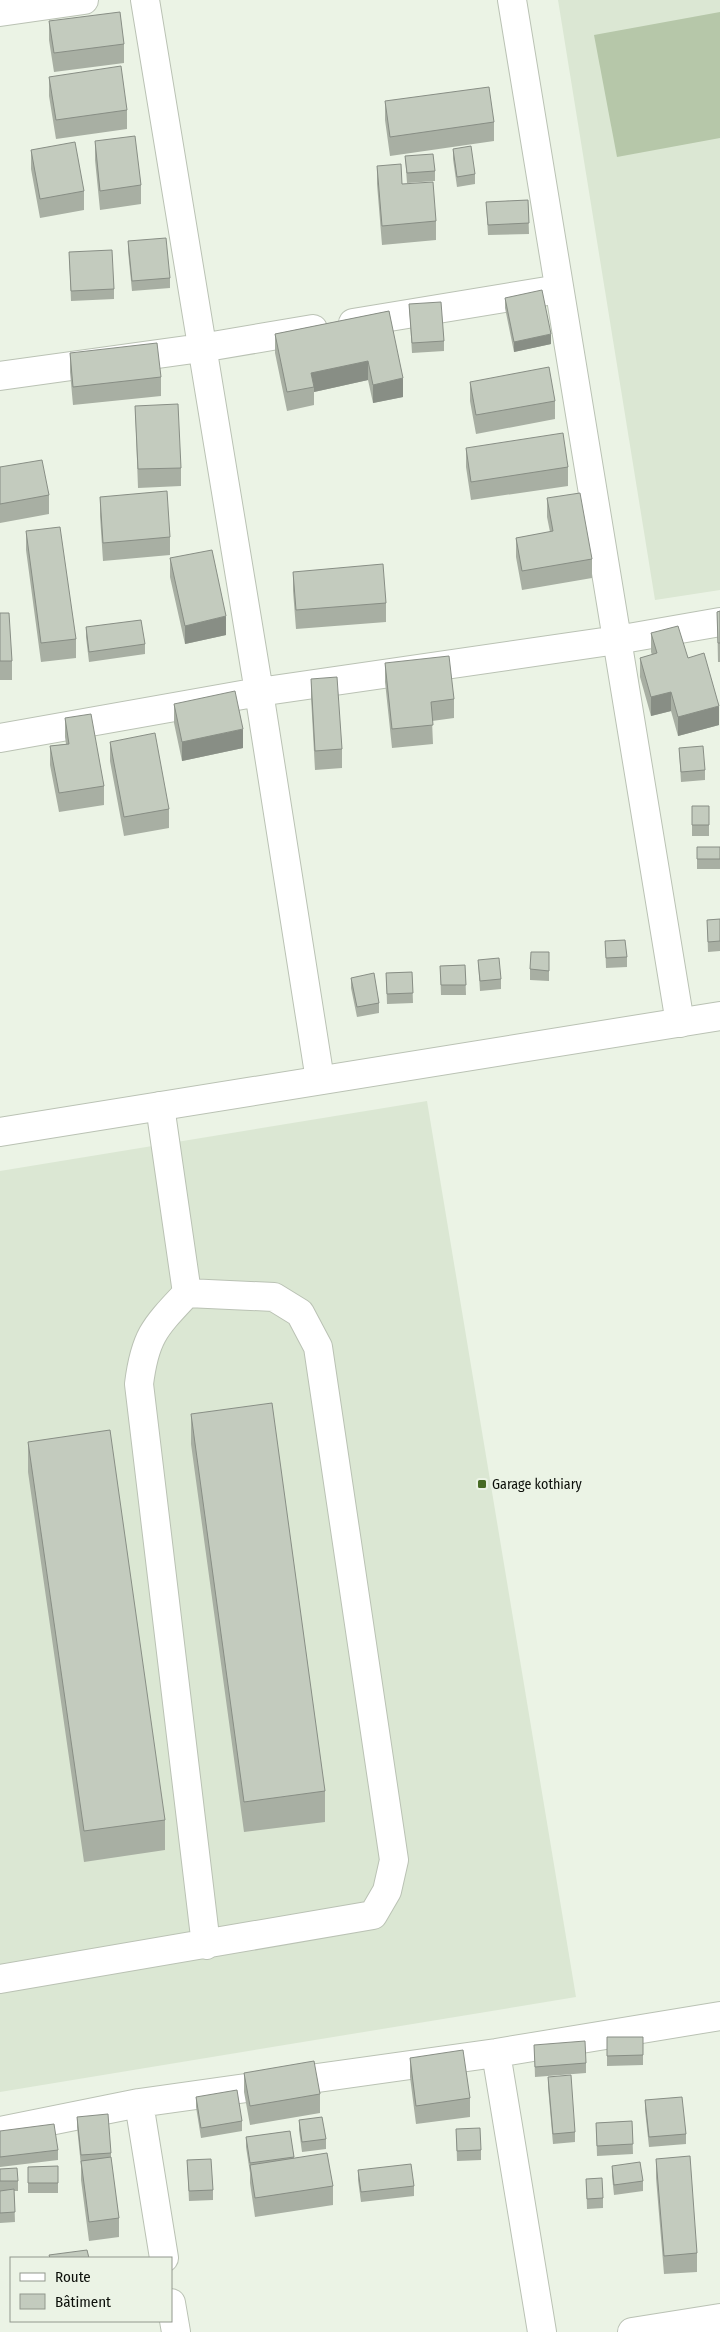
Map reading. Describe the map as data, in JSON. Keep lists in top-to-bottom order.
{
  "places": {
    "transit": ["Garage kothiary"]
  },
  "legend": ["Route", "Bâtiment"]
}
